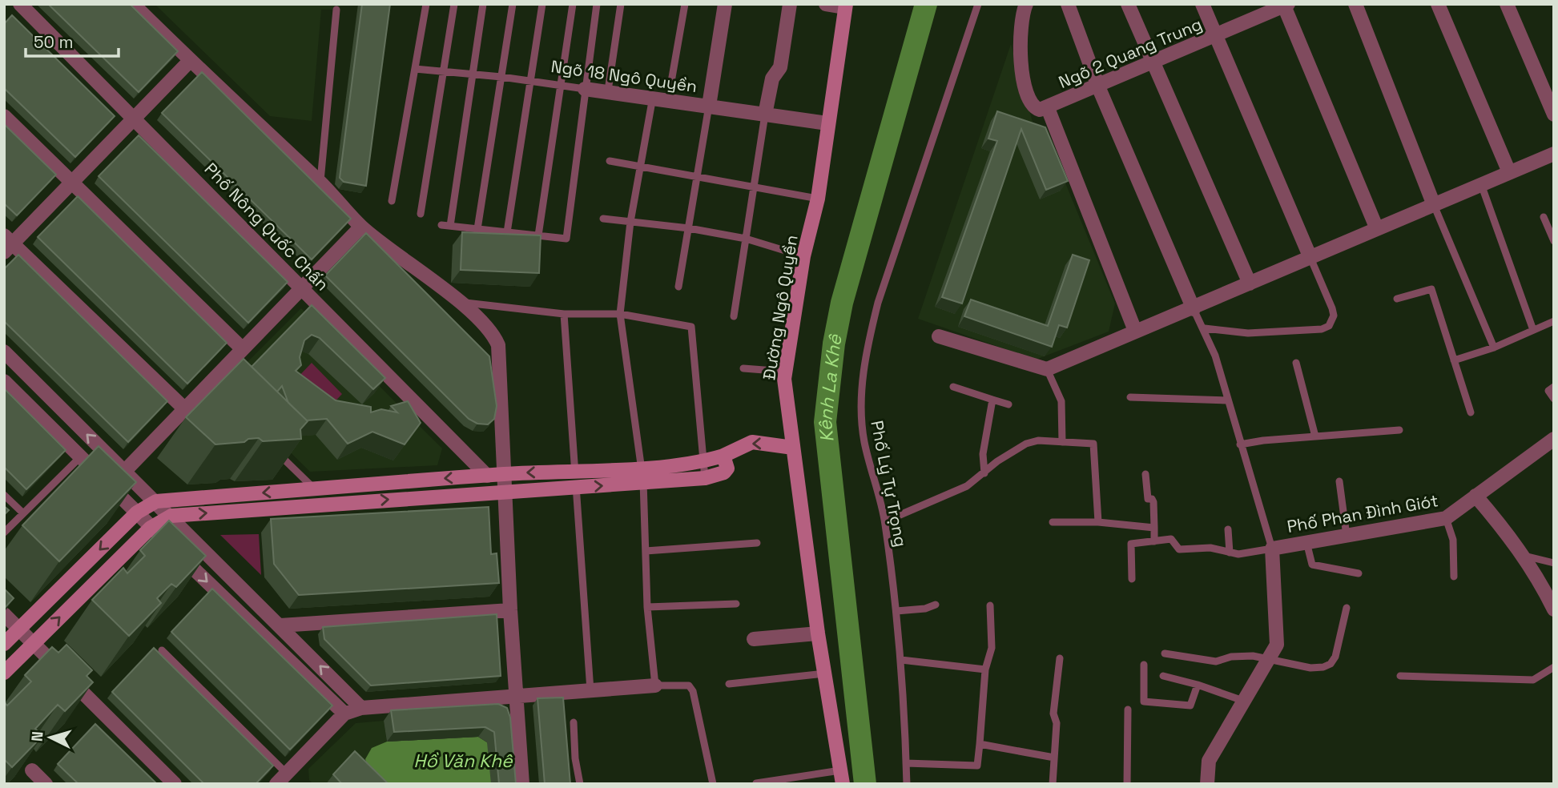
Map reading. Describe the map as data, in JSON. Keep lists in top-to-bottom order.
{
  "streets": {
    "street": [
      "Ngõ 2 Quang Trung",
      "Ngõ 18 Ngô Quyền",
      "Phố Nông Quốc Chấn",
      "Đường Ngô Quyền",
      "Phố Phan Đình Giót"
    ],
    "lane": ["Phố Lý Tự Trọng"]
  },
  "crossings": [
    ["Ngõ 18 Ngô Quyền", "Đường Ngô Quyền"]
  ],
  "water": ["Kênh La Khê", "Hồ Văn Khê"],
  "scale_bar": "50 m",
  "north": "left"
}
